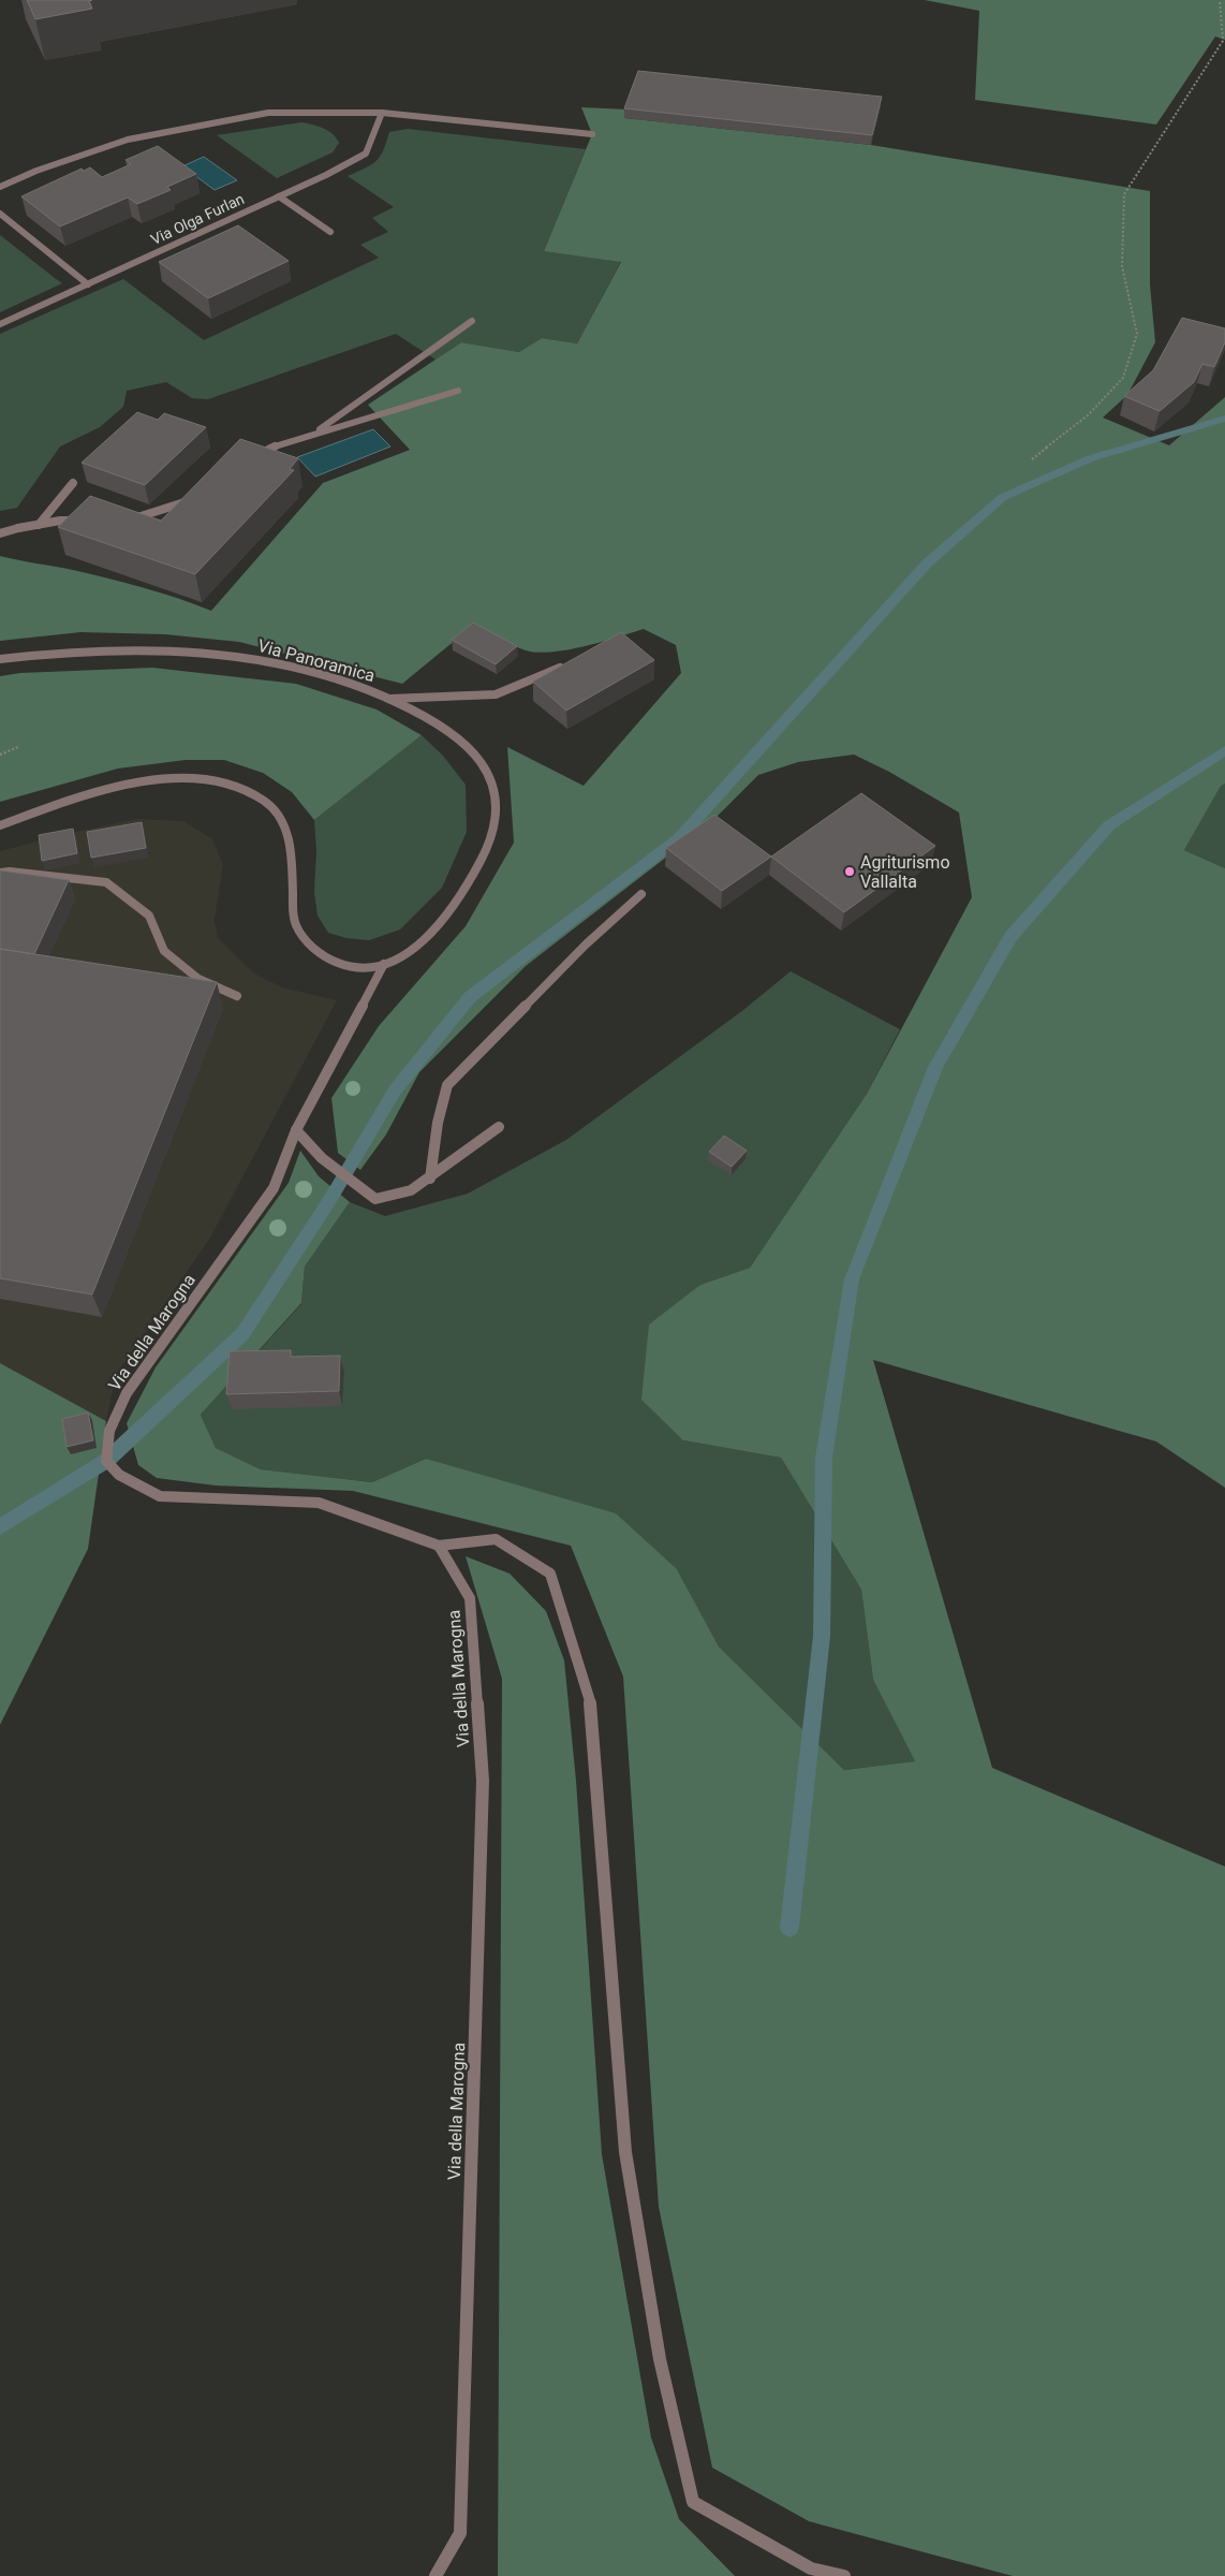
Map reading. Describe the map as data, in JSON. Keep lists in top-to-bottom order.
{
  "streets": {
    "street": ["Via Olga Furlan", "Via Panoramica", "Via della Marogna"]
  },
  "crossings": [
    ["Via Panoramica", "Via della Marogna"]
  ],
  "places": ["Agriturismo Vallalta"]
}
